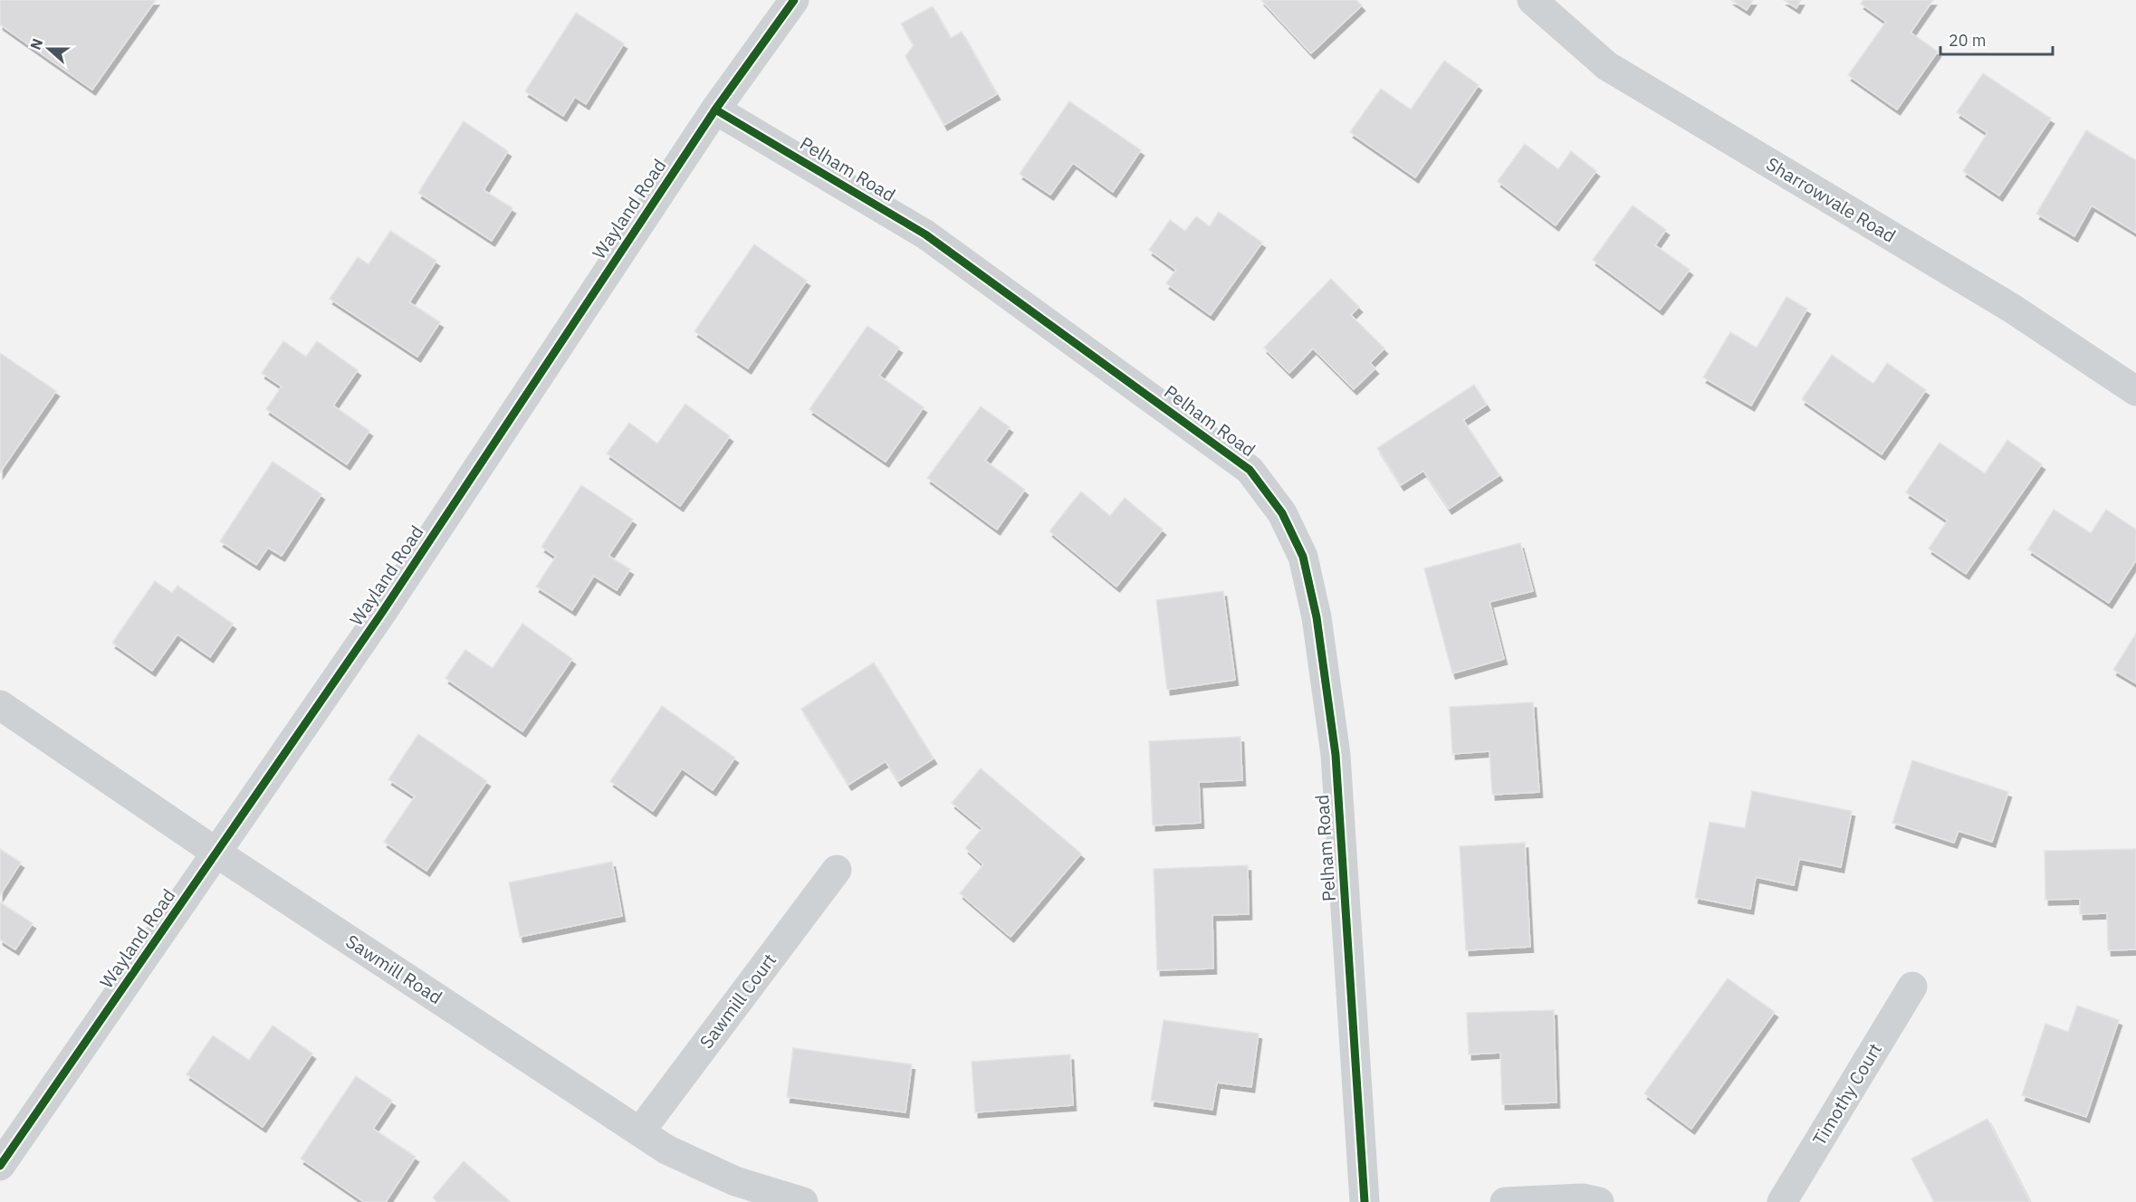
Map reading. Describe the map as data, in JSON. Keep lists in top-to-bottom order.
{
  "streets": {
    "street": [
      "Pelham Road",
      "Sharrowvale Road",
      "Wayland Road",
      "Sawmill Road",
      "Sawmill Court",
      "Timothy Court"
    ]
  },
  "crossings": [
    ["Pelham Road", "Wayland Road"],
    ["Wayland Road", "Sawmill Road"],
    ["Sawmill Road", "Sawmill Court"]
  ],
  "scale_bar": "20 m",
  "north": "left"
}
